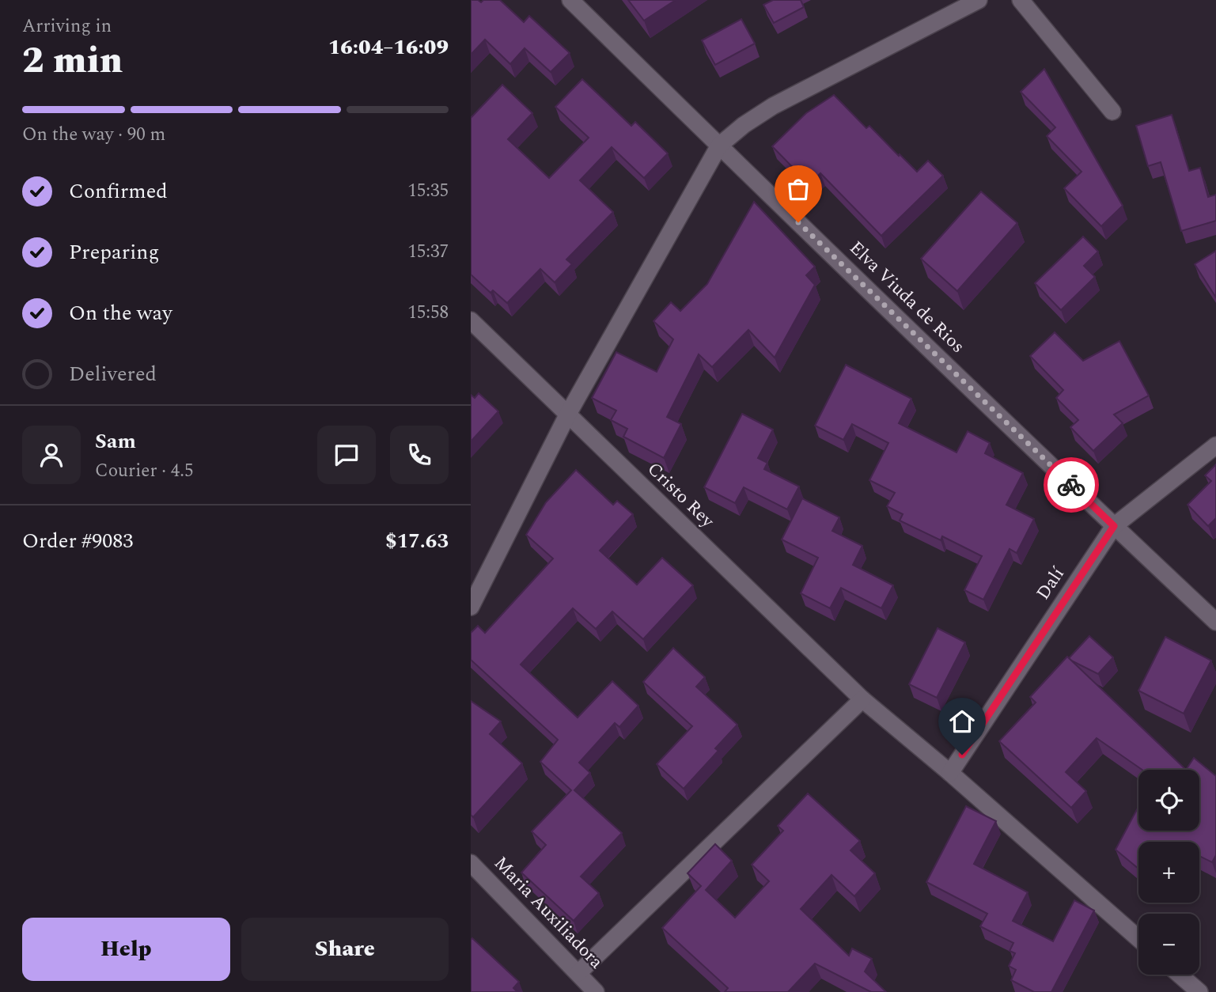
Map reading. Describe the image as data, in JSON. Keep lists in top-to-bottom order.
{
  "streets": {
    "street": [
      "Elva Viuda de Rios",
      "Cristo Rey",
      "Dalí",
      "Maria Auxiliadora"
    ]
  },
  "crossings": [
    ["Elva Viuda de Rios", "Dalí"],
    ["Cristo Rey", "Dalí"]
  ],
  "page": {
    "heading": ["2 min", "Arriving in", "16:04–16:09"],
    "panel": [
      "Sam",
      "Courier · 4.5",
      "Order #9083",
      "$17.63"
    ],
    "bar": "On the way · 90 m",
    "list": [
      ["Confirmed", "15:35"],
      ["Preparing", "15:37"],
      ["On the way", "15:58"],
      "Delivered"
    ],
    "map_buttons": ["+", "−"],
    "buttons": ["Help", "Share"]
  }
}
